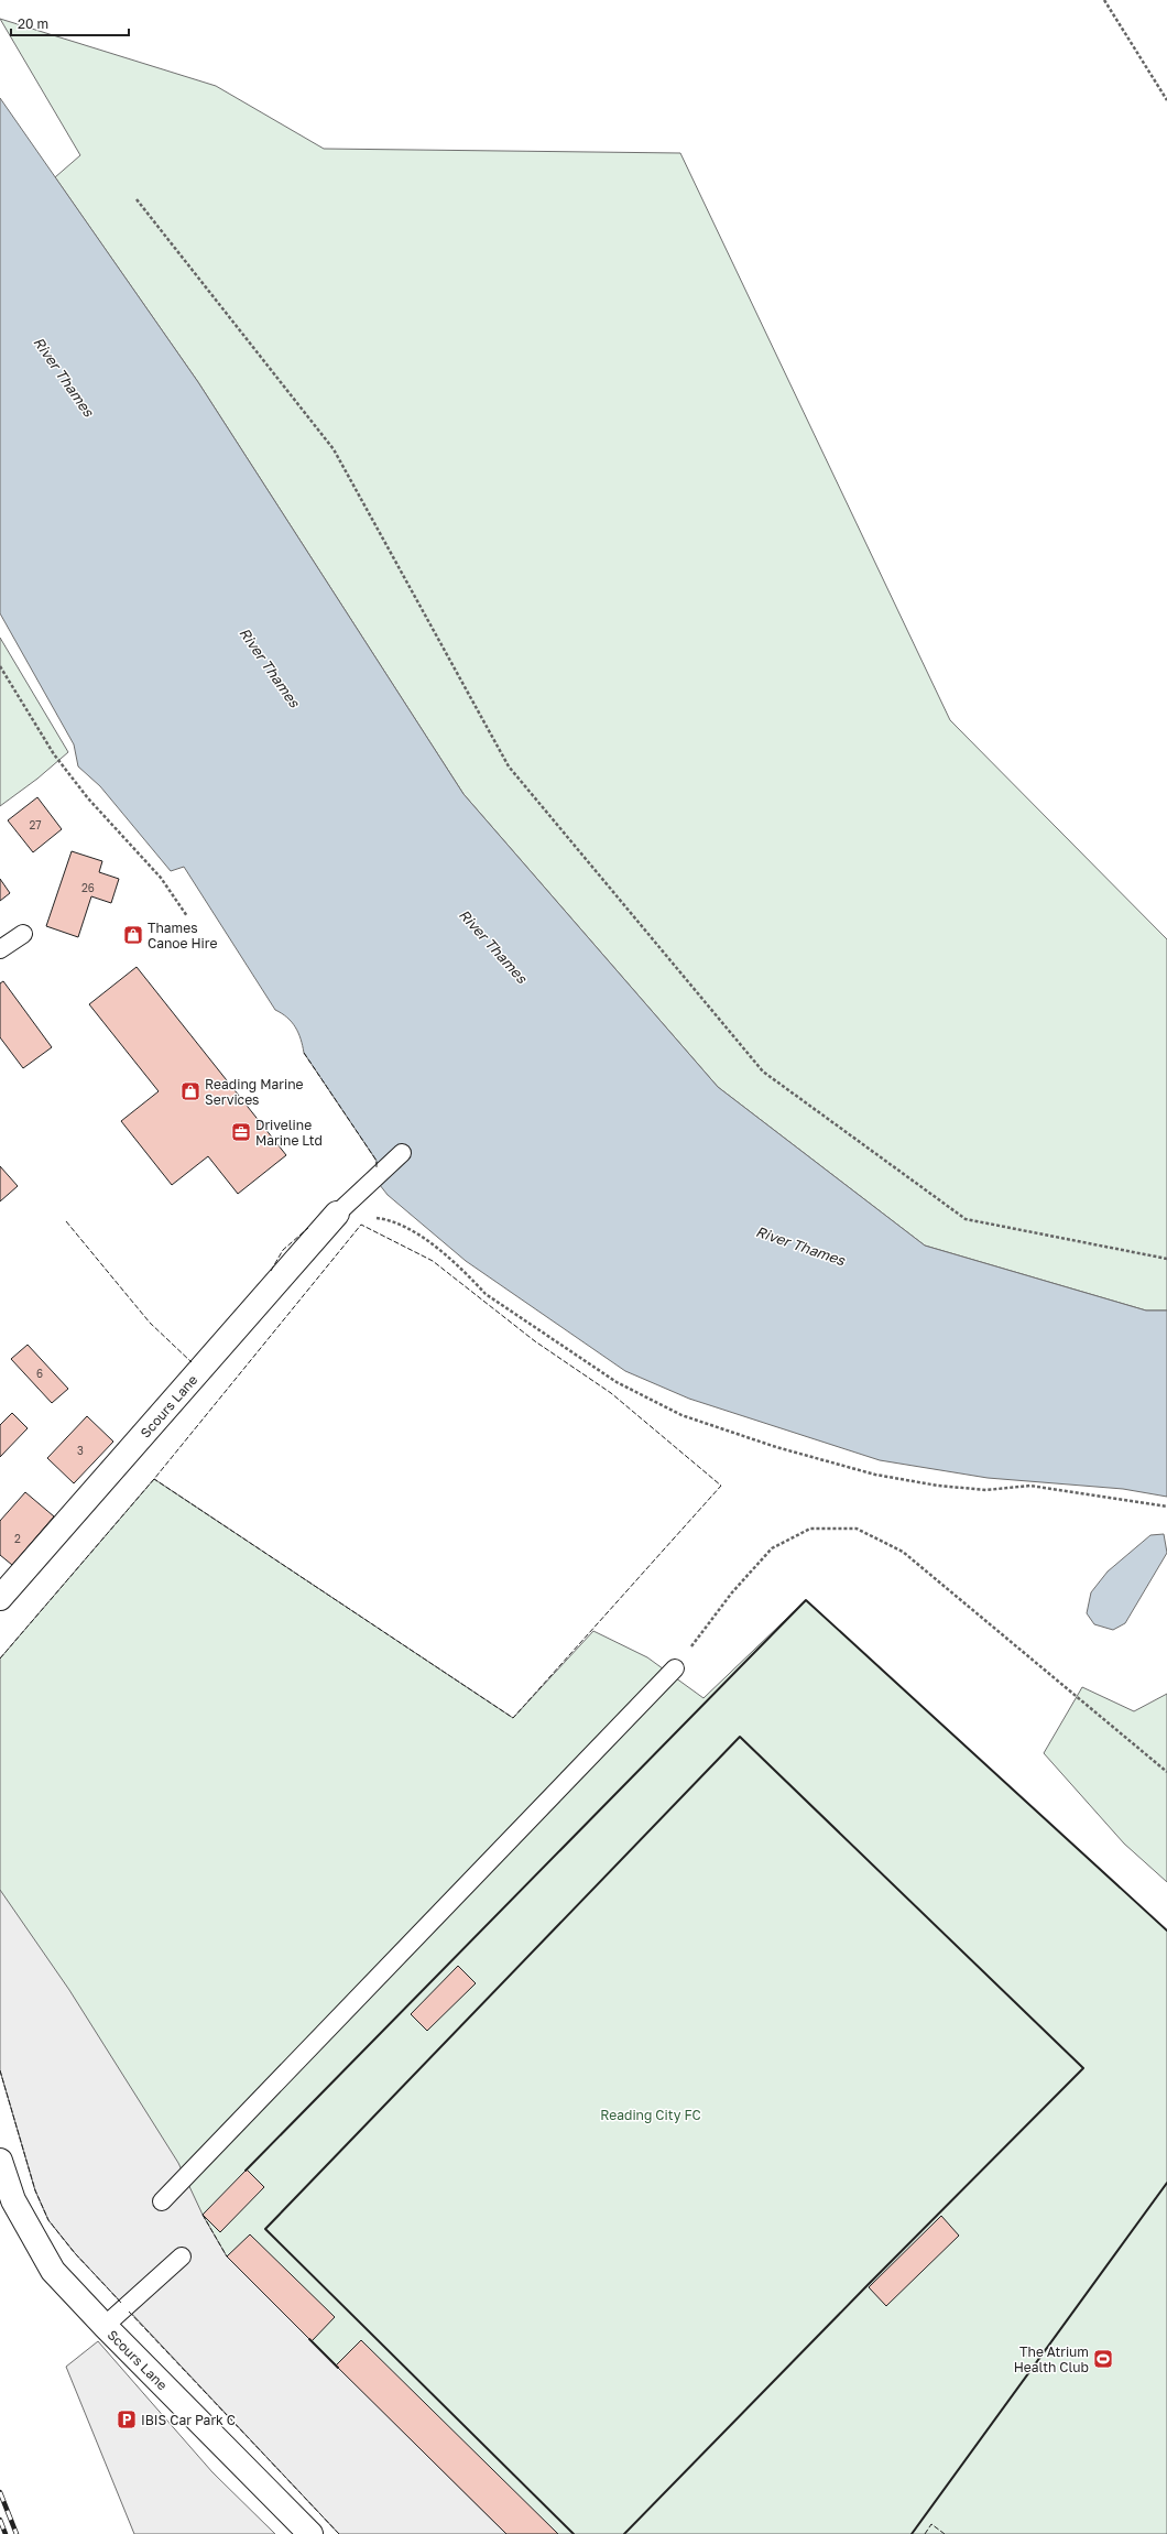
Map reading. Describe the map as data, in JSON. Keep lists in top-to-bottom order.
{
  "streets": {
    "street": ["Scours Lane"]
  },
  "water": ["River Thames"],
  "parks": ["Reading City FC"],
  "places": {
    "shop": ["Thames Canoe Hire", "Reading Marine Services"],
    "office": ["Driveline Marine Ltd"],
    "sports": ["The Atrium Health Club"],
    "parking": ["IBIS Car Park C"]
  },
  "house_numbers": [
    "27",
    "26",
    "6",
    "3",
    "2"
  ],
  "scale_bar": "20 m"
}
